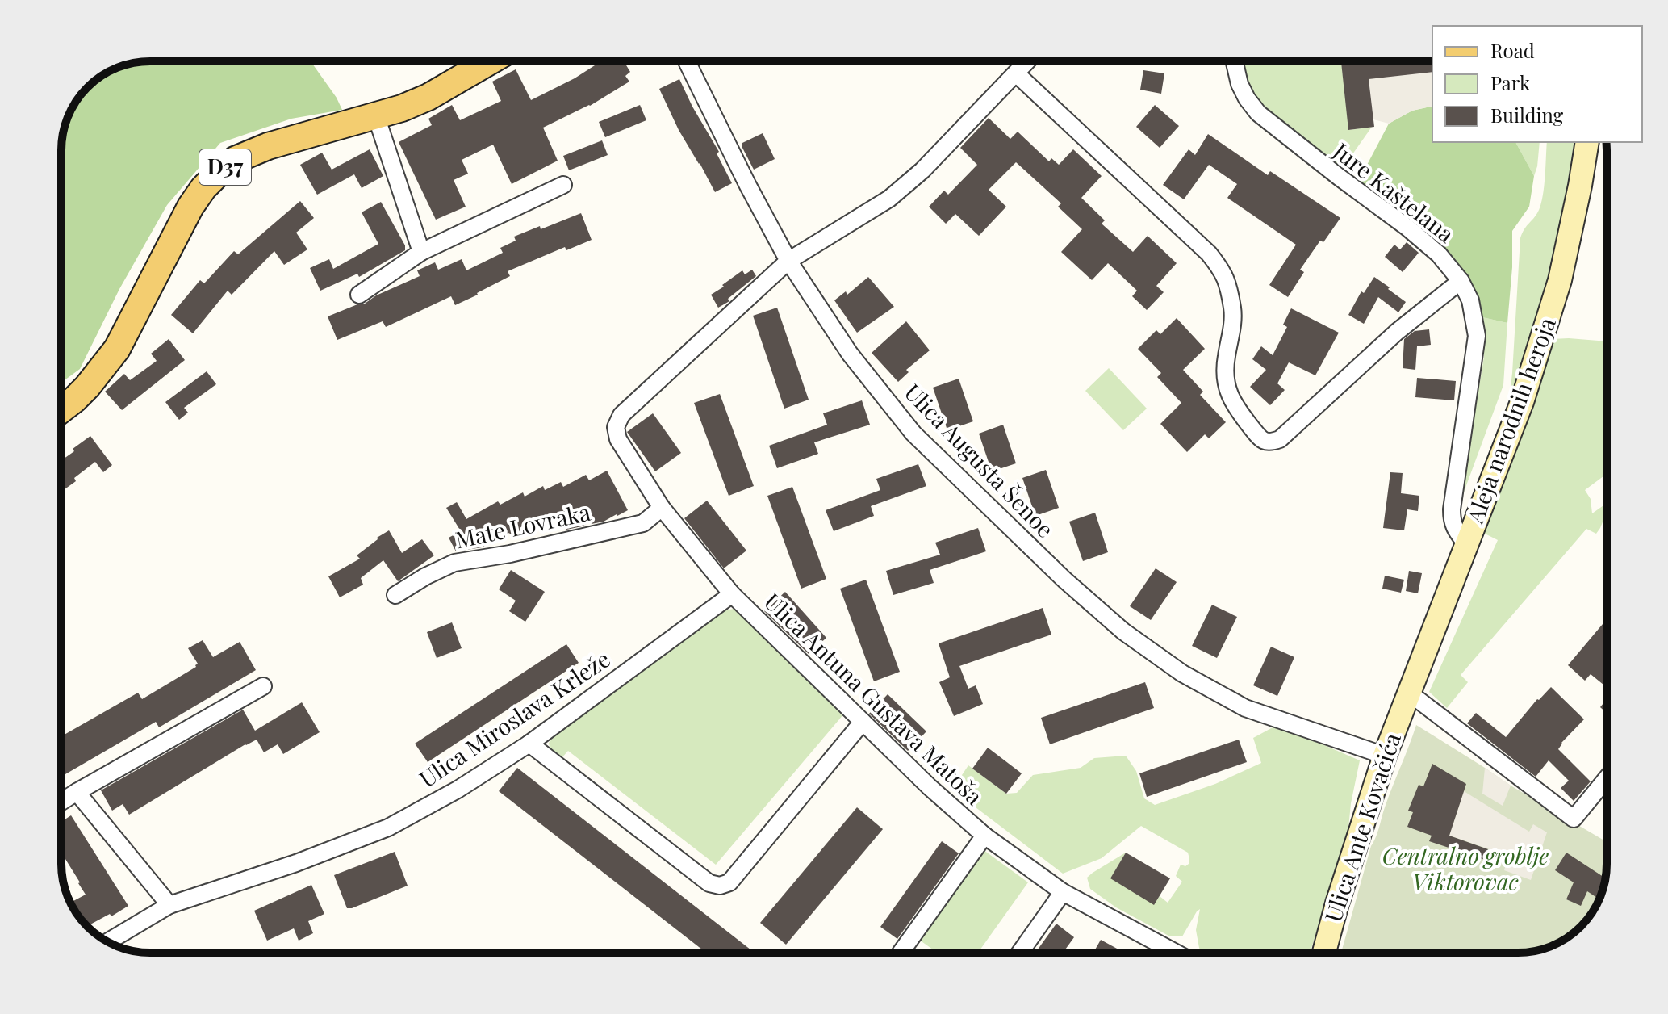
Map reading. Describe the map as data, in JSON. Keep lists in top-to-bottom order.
{
  "streets": {
    "main road": ["D37", "Aleja narodnih heroja", "Ulica Ante Kovačića"],
    "street": [
      "Jure Kaštelana",
      "Ulica Augusta Šenoe",
      "Mate Lovraka",
      "Ulica Antuna Gustava Matoša",
      "Ulica Miroslava Krleže"
    ]
  },
  "crossings": [
    ["Jure Kaštelana", "Aleja narodnih heroja"],
    ["Aleja narodnih heroja", "Ulica Ante Kovačića"],
    ["Ulica Augusta Šenoe", "Ulica Antuna Gustava Matoša"],
    ["Ulica Augusta Šenoe", "Ulica Ante Kovačića"],
    ["Mate Lovraka", "Ulica Antuna Gustava Matoša"],
    ["Ulica Antuna Gustava Matoša", "Ulica Miroslava Krleže"]
  ],
  "parks": ["Centralno groblje Viktorovac"],
  "legend": ["Road", "Park", "Building"]
}
